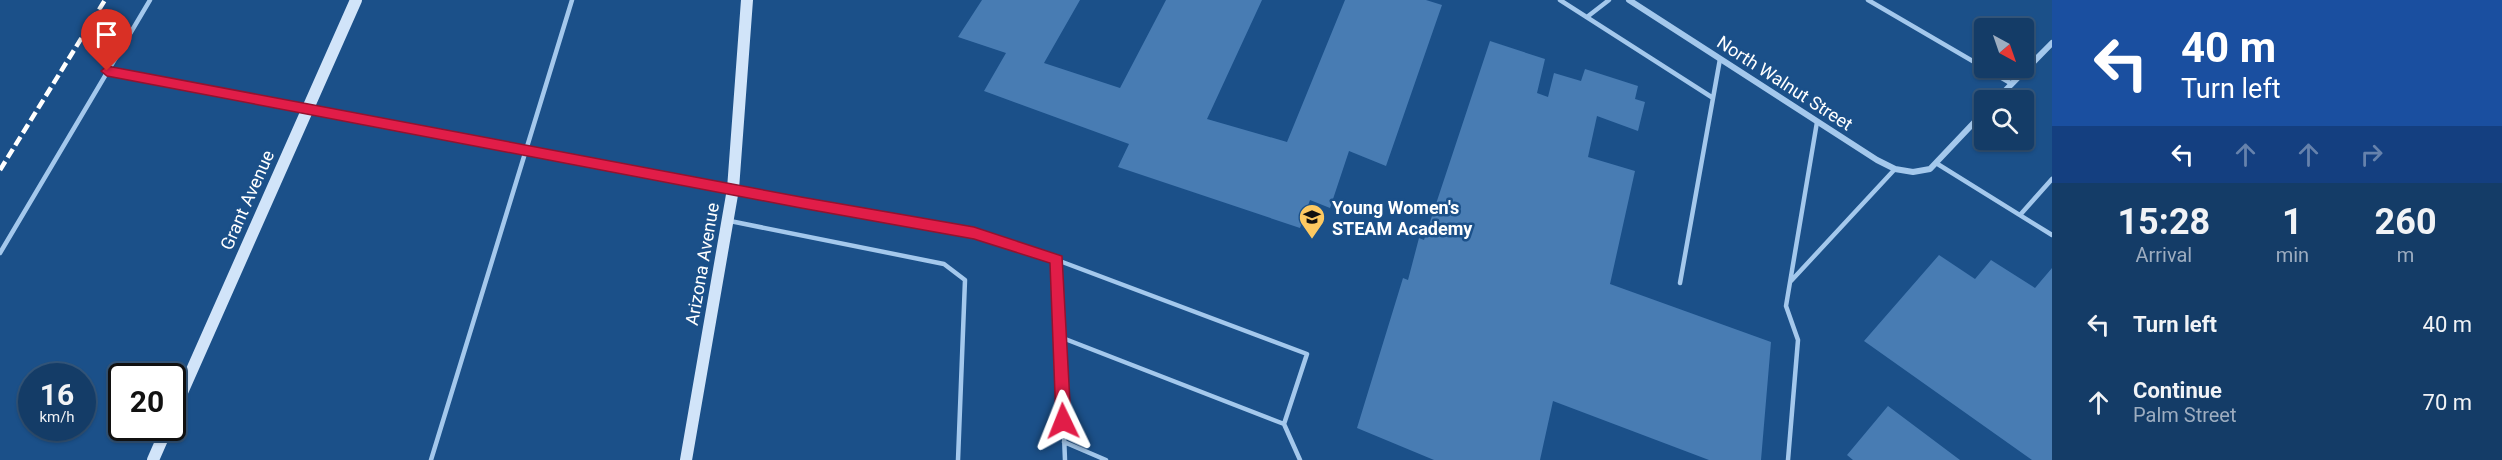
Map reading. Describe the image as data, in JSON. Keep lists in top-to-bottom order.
{
  "streets": {
    "main road": ["Grant Avenue", "Arizona Avenue"],
    "street": ["North Walnut Street"]
  },
  "places": {
    "school or university": ["Young Women's STEAM Academy"]
  },
  "north": "bottom right",
  "page": {
    "turn": ["40 m", "Turn left"],
    "eta": [
      "15:28",
      "Arrival",
      "1",
      "min",
      "260",
      "m"
    ],
    "list": [
      {
        "name": "Turn left",
        "value": "40 m"
      },
      {
        "name": "Continue",
        "note": "Palm Street",
        "value": "70 m"
      }
    ],
    "speed": "16 km/h",
    "limit": "20"
  }
}
